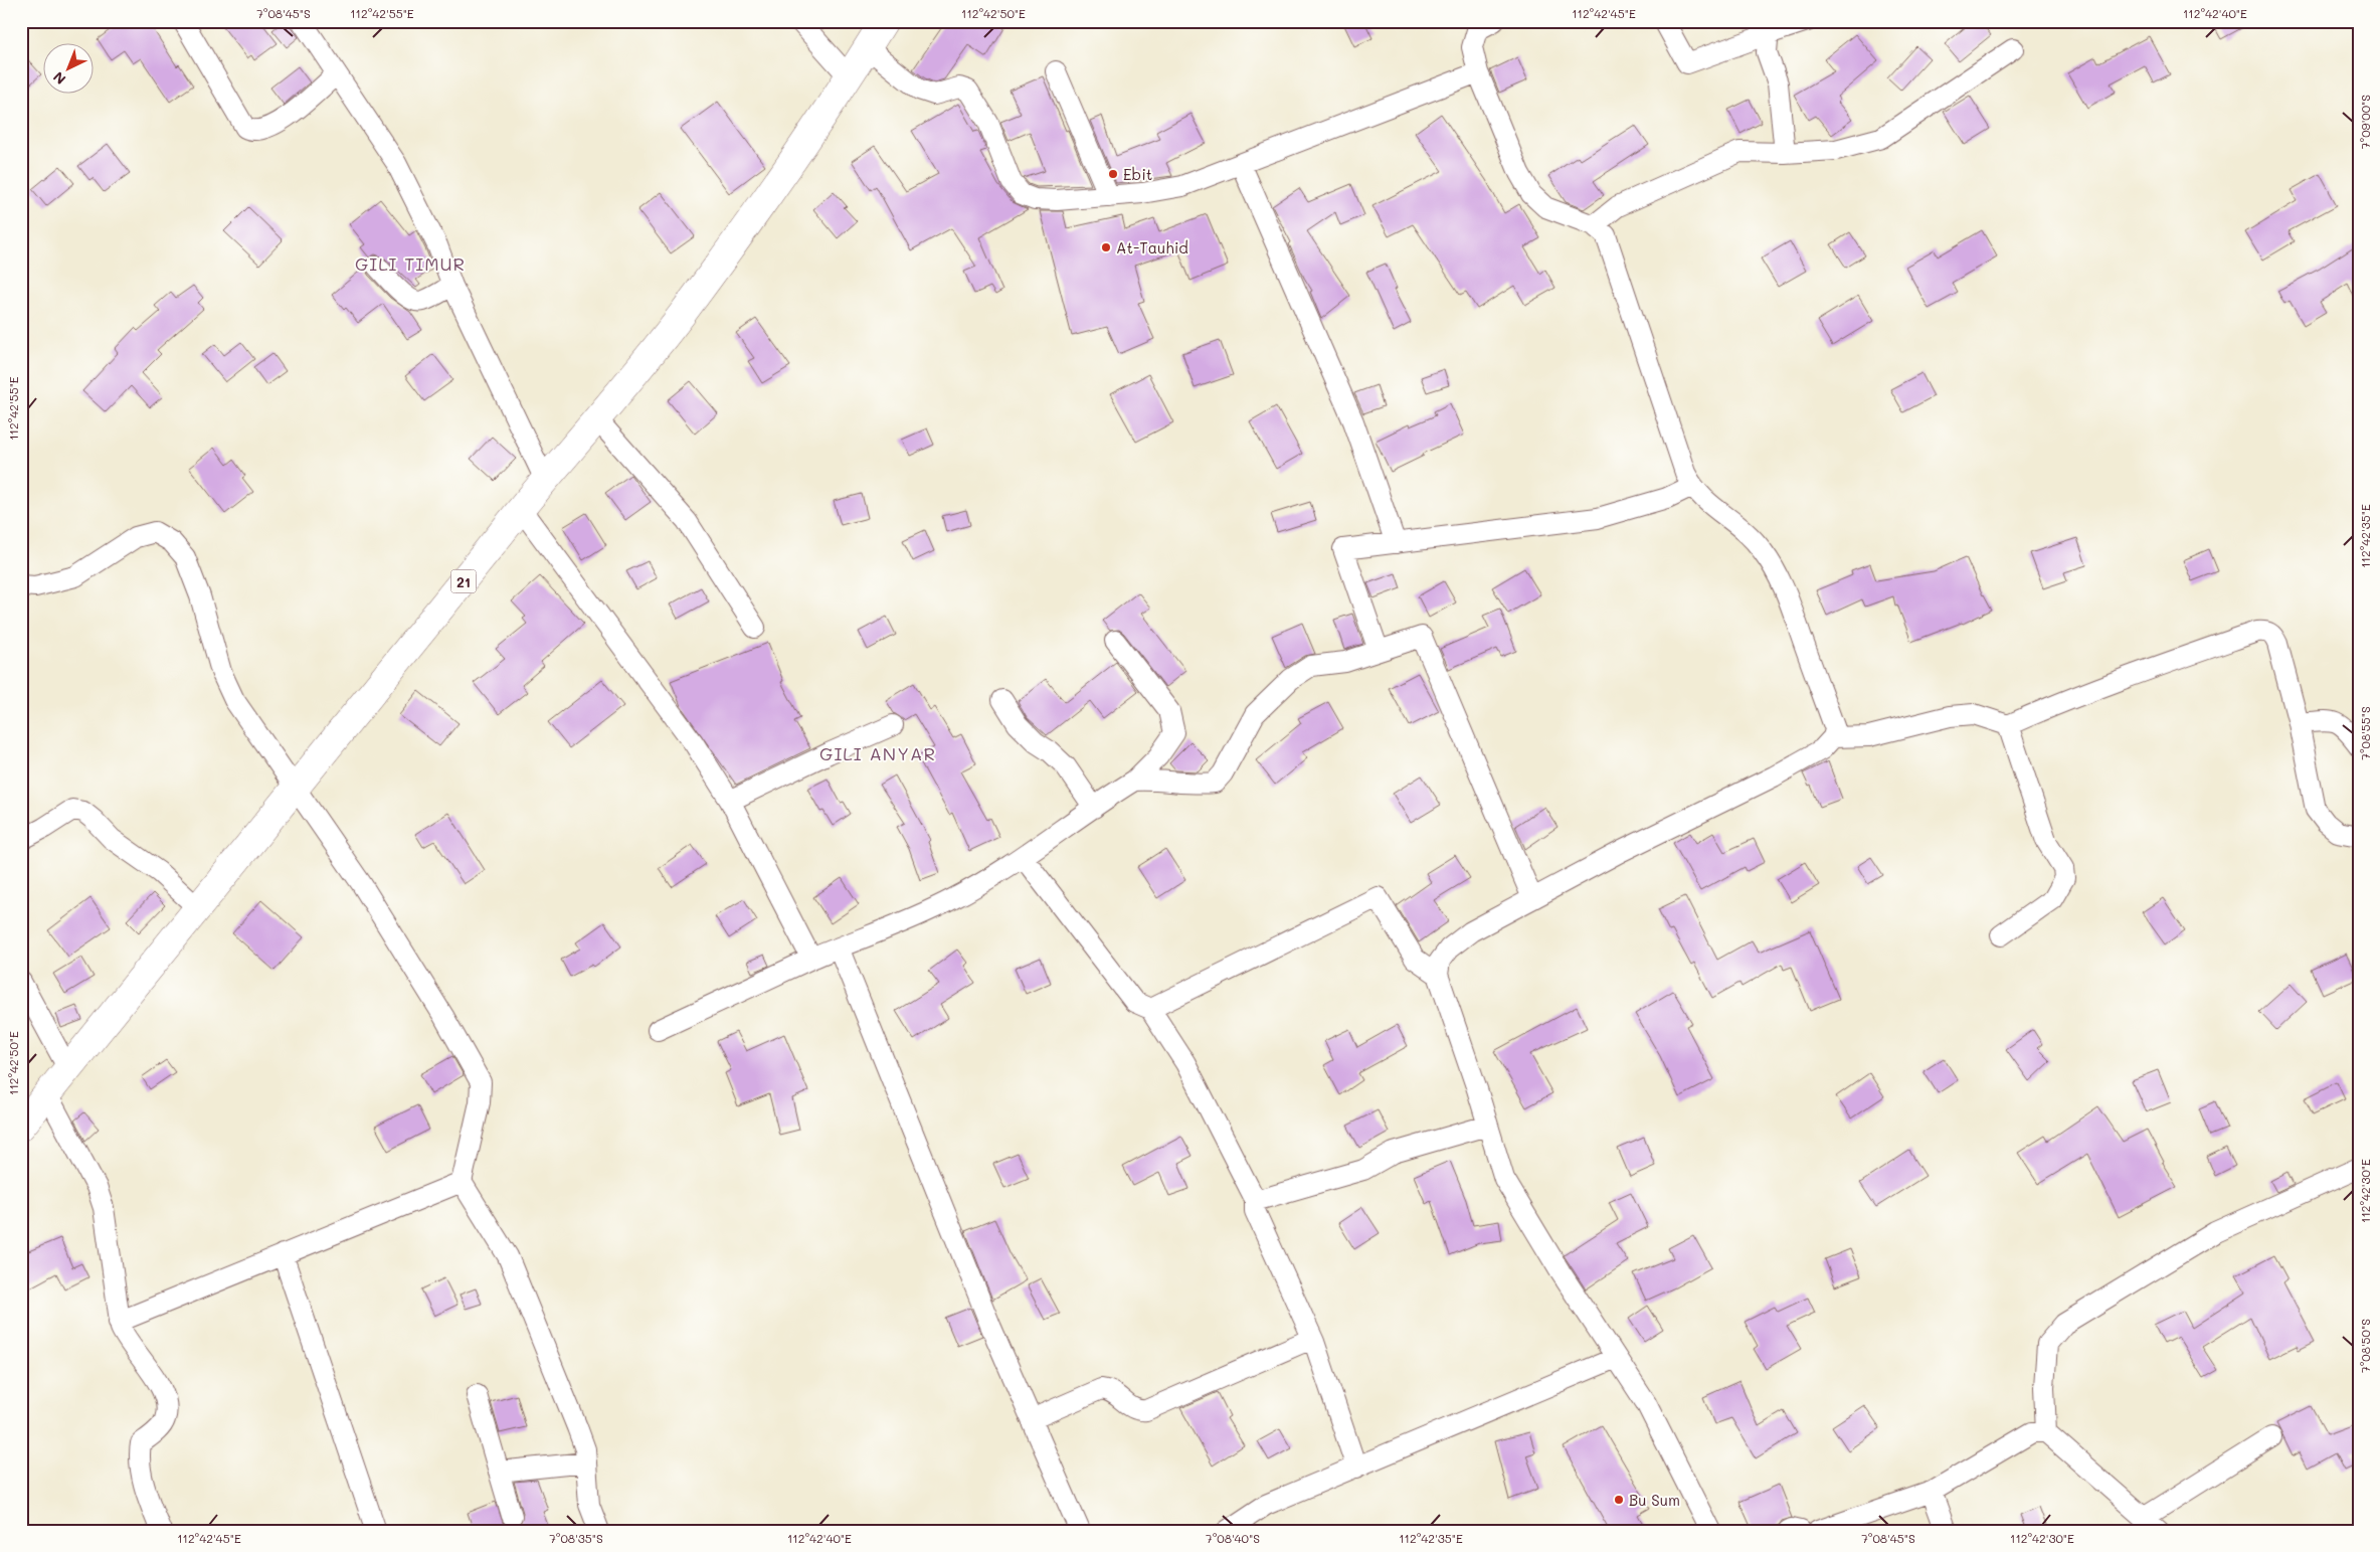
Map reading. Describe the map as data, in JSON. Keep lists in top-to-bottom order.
{
  "streets": {
    "highway": ["21"]
  },
  "districts": ["GILI TIMUR", "GILI ANYAR"],
  "places": ["Ebit", "At-Tauhid", "Bu Sum"],
  "north": "bottom left",
  "coordinates": [
    "7°08'45\"S",
    "112°42'55\"E",
    "112°42'50\"E",
    "112°42'45\"E",
    "112°42'40\"E",
    "7°09'00\"S",
    "112°42'35\"E",
    "7°08'55\"S",
    "112°42'30\"E",
    "7°08'50\"S",
    "7°08'35\"S",
    "7°08'40\"S"
  ]
}
